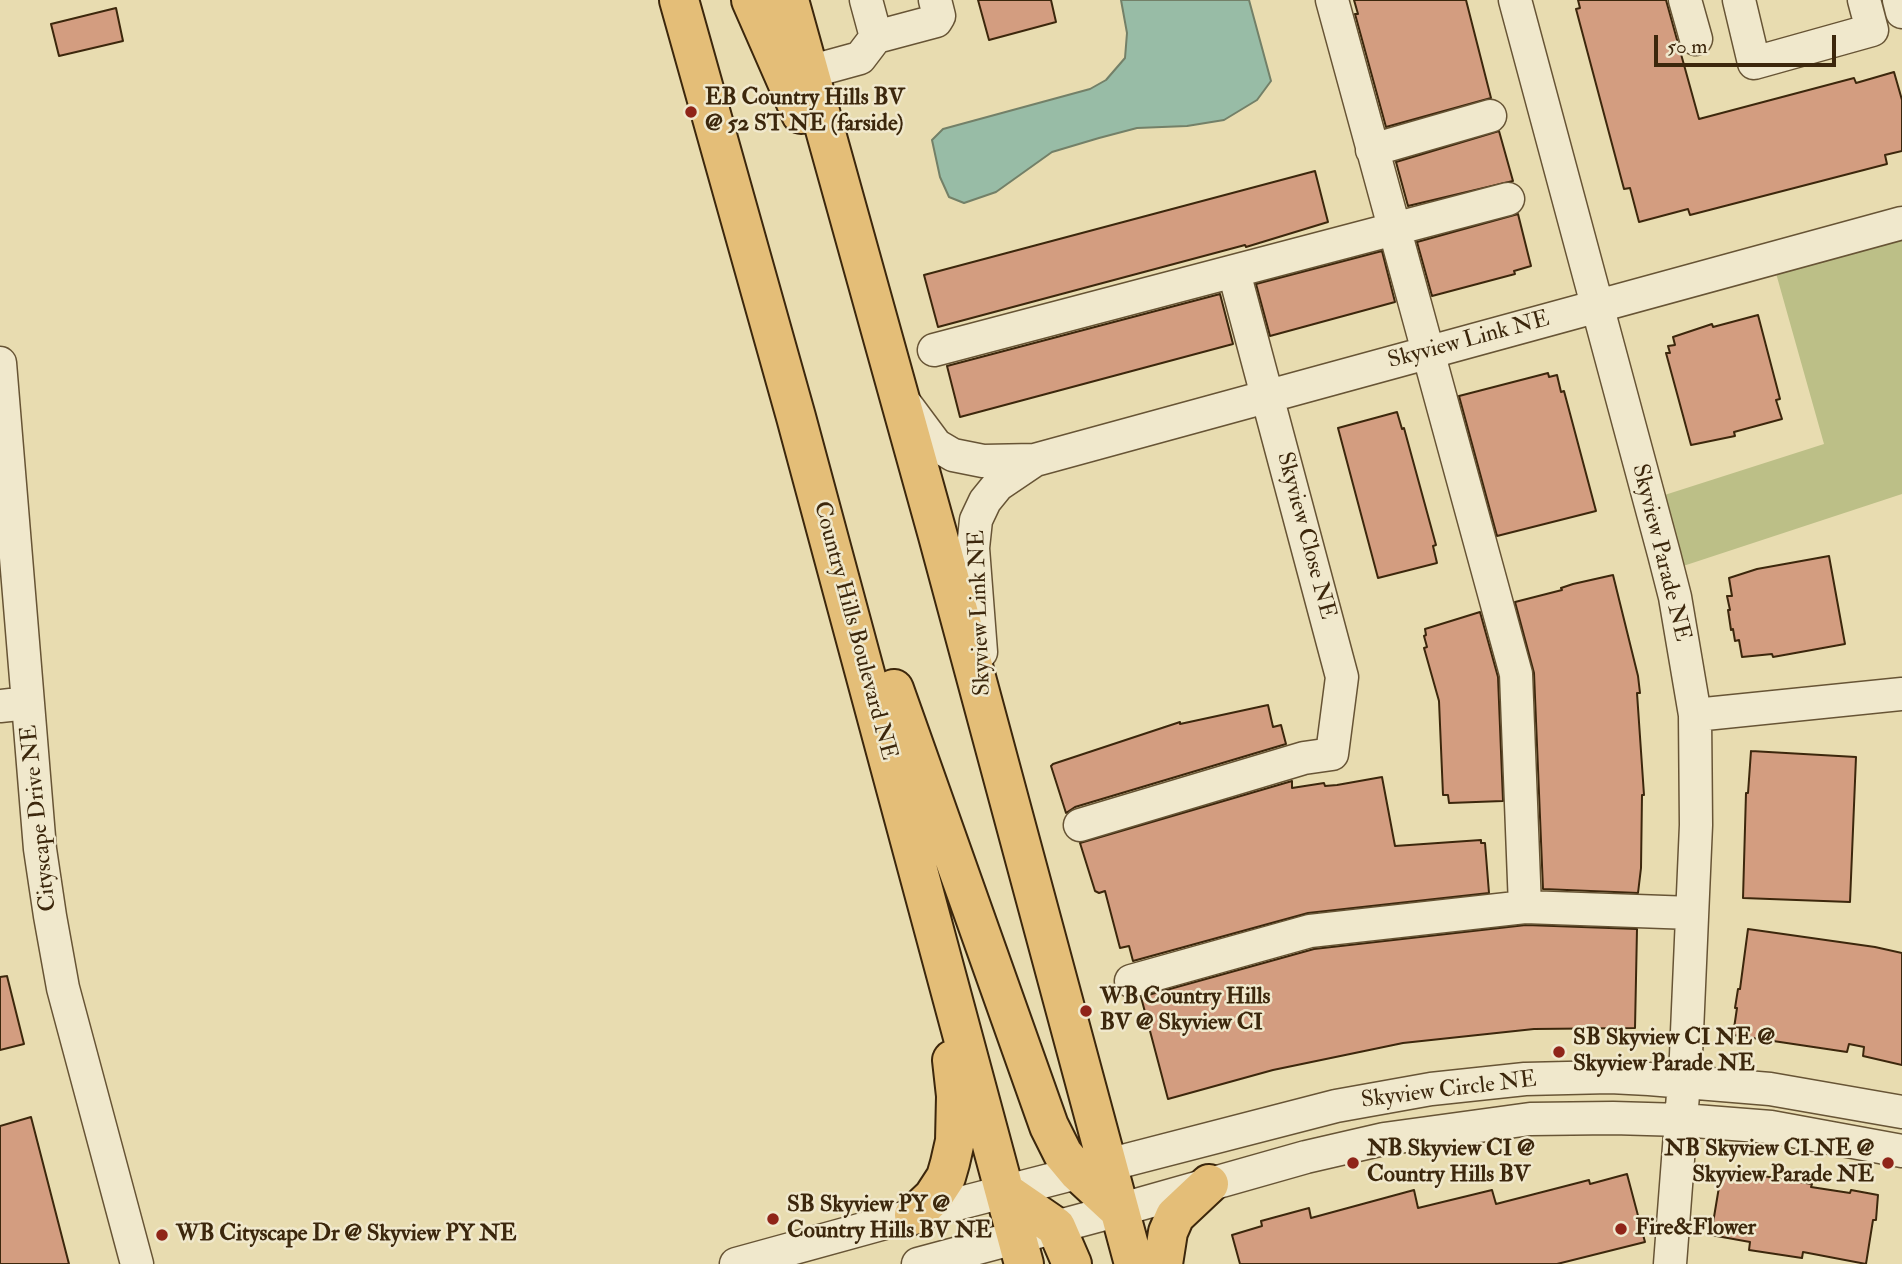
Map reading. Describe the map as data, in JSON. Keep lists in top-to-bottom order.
{
  "streets": {
    "main road": ["Country Hills Boulevard NE"],
    "street": [
      "Skyview Link NE",
      "Skyview Close NE",
      "Skyview Parade NE",
      "Cityscape Drive NE",
      "Skyview Circle NE"
    ]
  },
  "crossings": [
    ["Skyview Link NE", "Skyview Close NE"],
    ["Skyview Link NE", "Skyview Parade NE"],
    ["Skyview Parade NE", "Skyview Circle NE"],
    ["Country Hills Boulevard NE", "Skyview Circle NE"]
  ],
  "places": [
    "EB Country Hills BV @ 52 ST NE (farside)",
    "WB Country Hills BV @ Skyview CI",
    "SB Skyview CI NE @ Skyview Parade NE",
    "NB Skyview CI @ Country Hills BV",
    "NB Skyview CI NE @ Skyview Parade NE",
    "SB Skyview PY @ Country Hills BV NE",
    "Fire&Flower",
    "WB Cityscape Dr @ Skyview PY NE"
  ],
  "scale_bar": "50 m"
}
